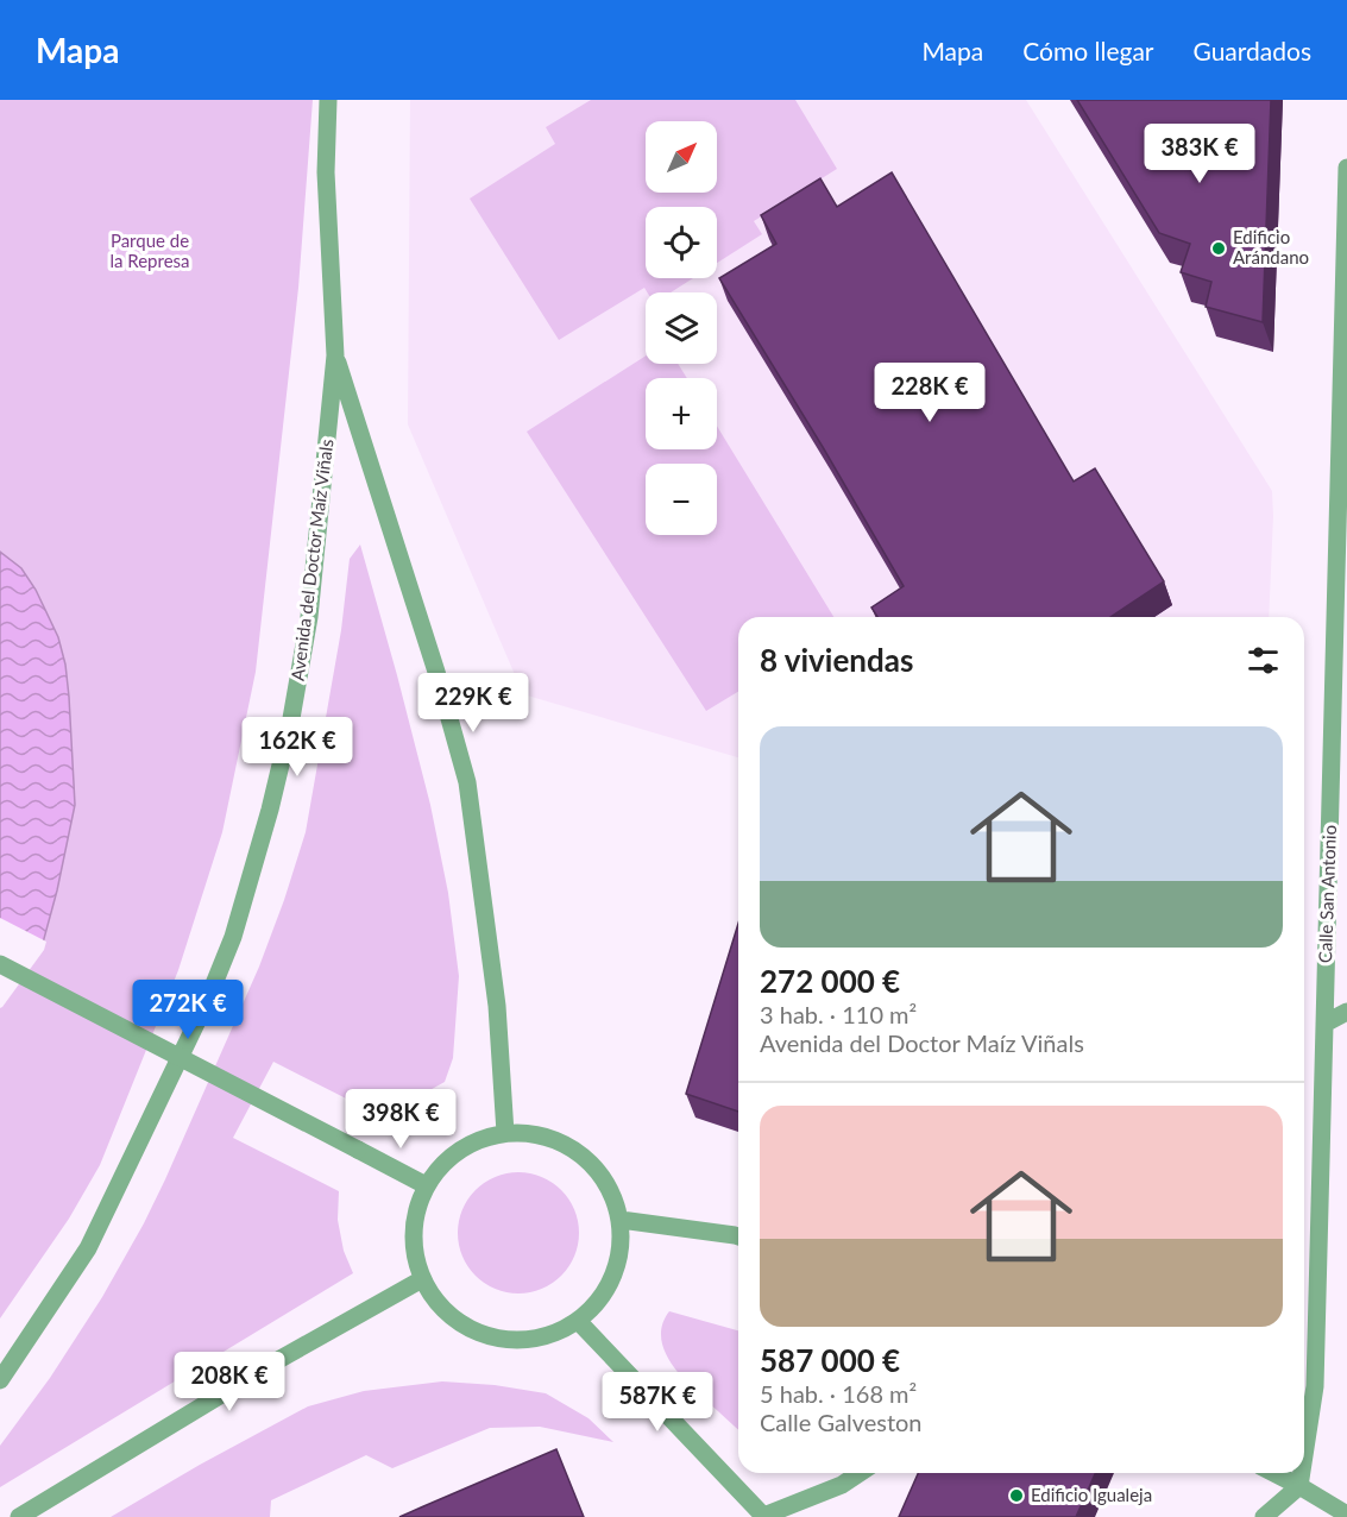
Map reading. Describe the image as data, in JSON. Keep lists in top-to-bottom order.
{
  "streets": {
    "street": ["Avenida del Doctor Maíz Viñals", "Calle San Antonio"]
  },
  "parks": ["Parque de la Represa"],
  "places": ["Edificio Arándano", "Edificio Igualeja"],
  "north": "top right",
  "page": {
    "header": "Mapa",
    "nav": ["Mapa", "Cómo llegar", "Guardados"],
    "map_buttons": ["+", "−"],
    "price": [
      "383K €",
      "228K €",
      "229K €",
      "162K €",
      "272K €",
      "398K €",
      "208K €",
      "587K €"
    ],
    "heading": "8 viviendas",
    "list": [
      {
        "name": "272 000 €",
        "note": "3 hab. · 110 m² · Avenida del Doctor Maíz Viñals"
      },
      {
        "name": "587 000 €",
        "note": "5 hab. · 168 m² · Calle Galveston"
      }
    ]
  }
}
